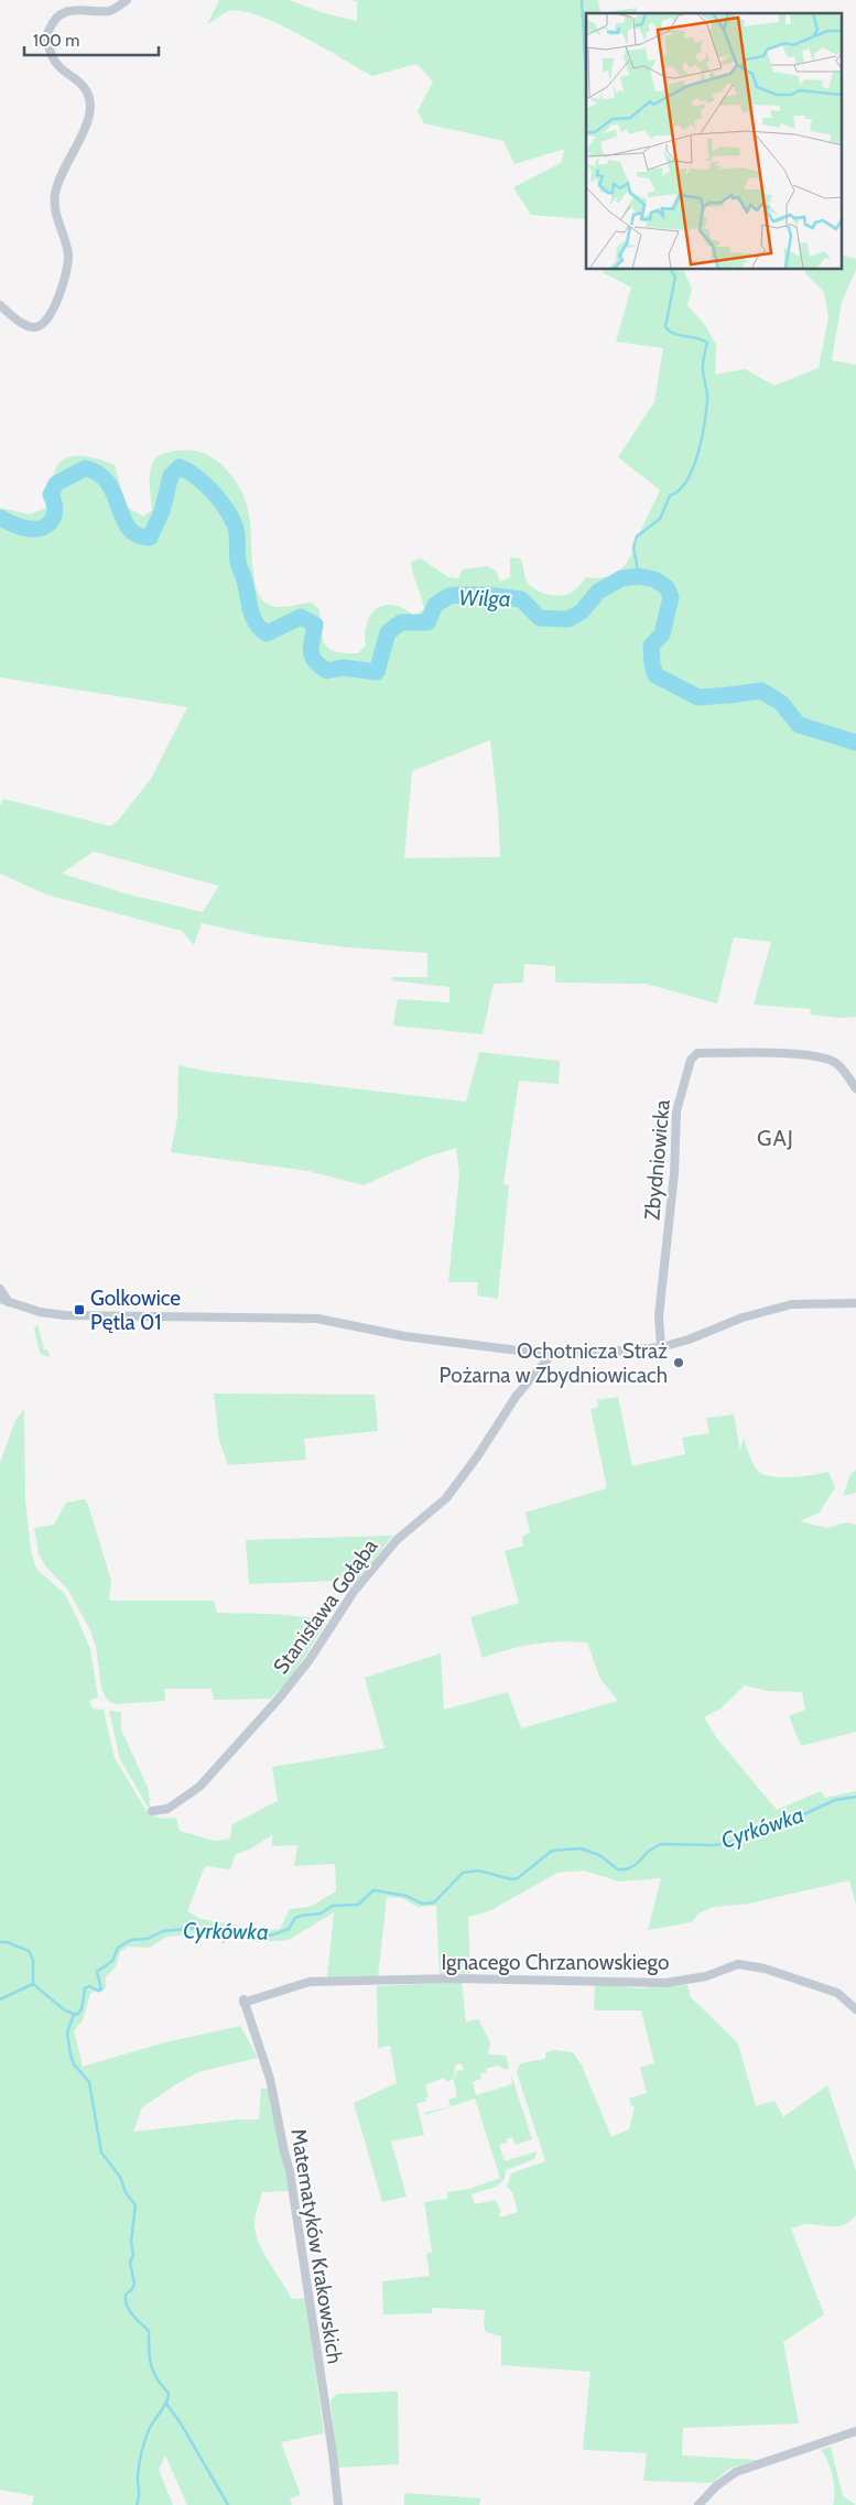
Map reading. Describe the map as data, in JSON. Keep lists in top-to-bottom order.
{
  "streets": {
    "street": [
      "Zbydniowicka",
      "Stanisława Gołąba",
      "Ignacego Chrzanowskiego",
      "Matematyków Krakowskich"
    ]
  },
  "crossings": [
    ["Ignacego Chrzanowskiego", "Matematyków Krakowskich"]
  ],
  "districts": ["GAJ"],
  "water": ["Wilga", "Cyrkówka"],
  "places": {
    "transit": ["Golkowice Pętla 01"],
    "other": ["Ochotnicza Straż Pożarna w Zbydniowicach"]
  },
  "scale_bar": "100 m"
}
